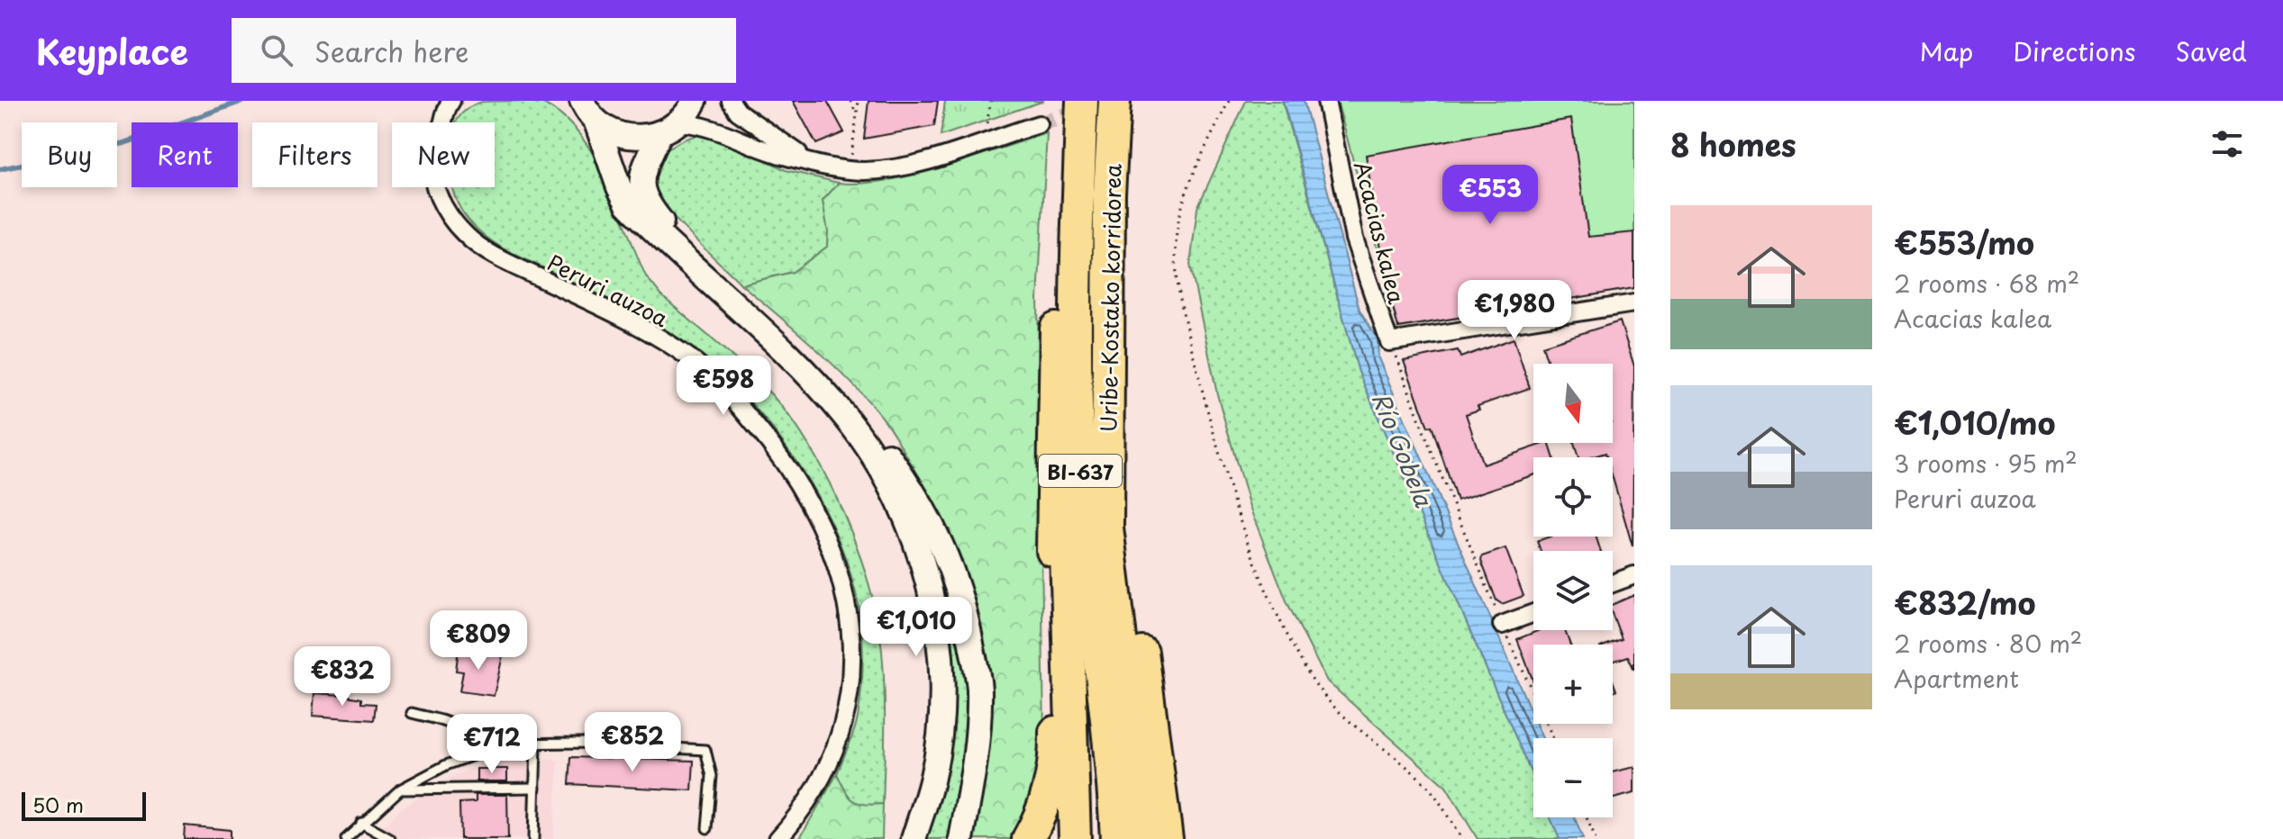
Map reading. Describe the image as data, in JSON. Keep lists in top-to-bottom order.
{
  "streets": {
    "highway": ["Uribe-Kostako korridorea", "BI-637"],
    "street": ["Acacias kalea", "Peruri auzoa"]
  },
  "water": ["Río Gobela"],
  "scale_bar": "50 m",
  "north": "bottom",
  "page": {
    "header": "Keyplace",
    "search": "Search here",
    "nav": ["Map", "Directions", "Saved"],
    "heading": "8 homes",
    "chip": [
      "Buy",
      "Rent",
      "Filters",
      "New"
    ],
    "price": [
      "€553",
      "€1,980",
      "€598",
      "€1,010",
      "€809",
      "€832",
      "€852",
      "€712"
    ],
    "list": [
      {
        "name": "€553/mo",
        "note": "2 rooms · 68 m² · Acacias kalea"
      },
      {
        "name": "€1,010/mo",
        "note": "3 rooms · 95 m² · Peruri auzoa"
      },
      {
        "name": "€832/mo",
        "note": "2 rooms · 80 m² · Apartment"
      }
    ],
    "map_buttons": ["+", "−"],
    "scale": "50 m"
  }
}
